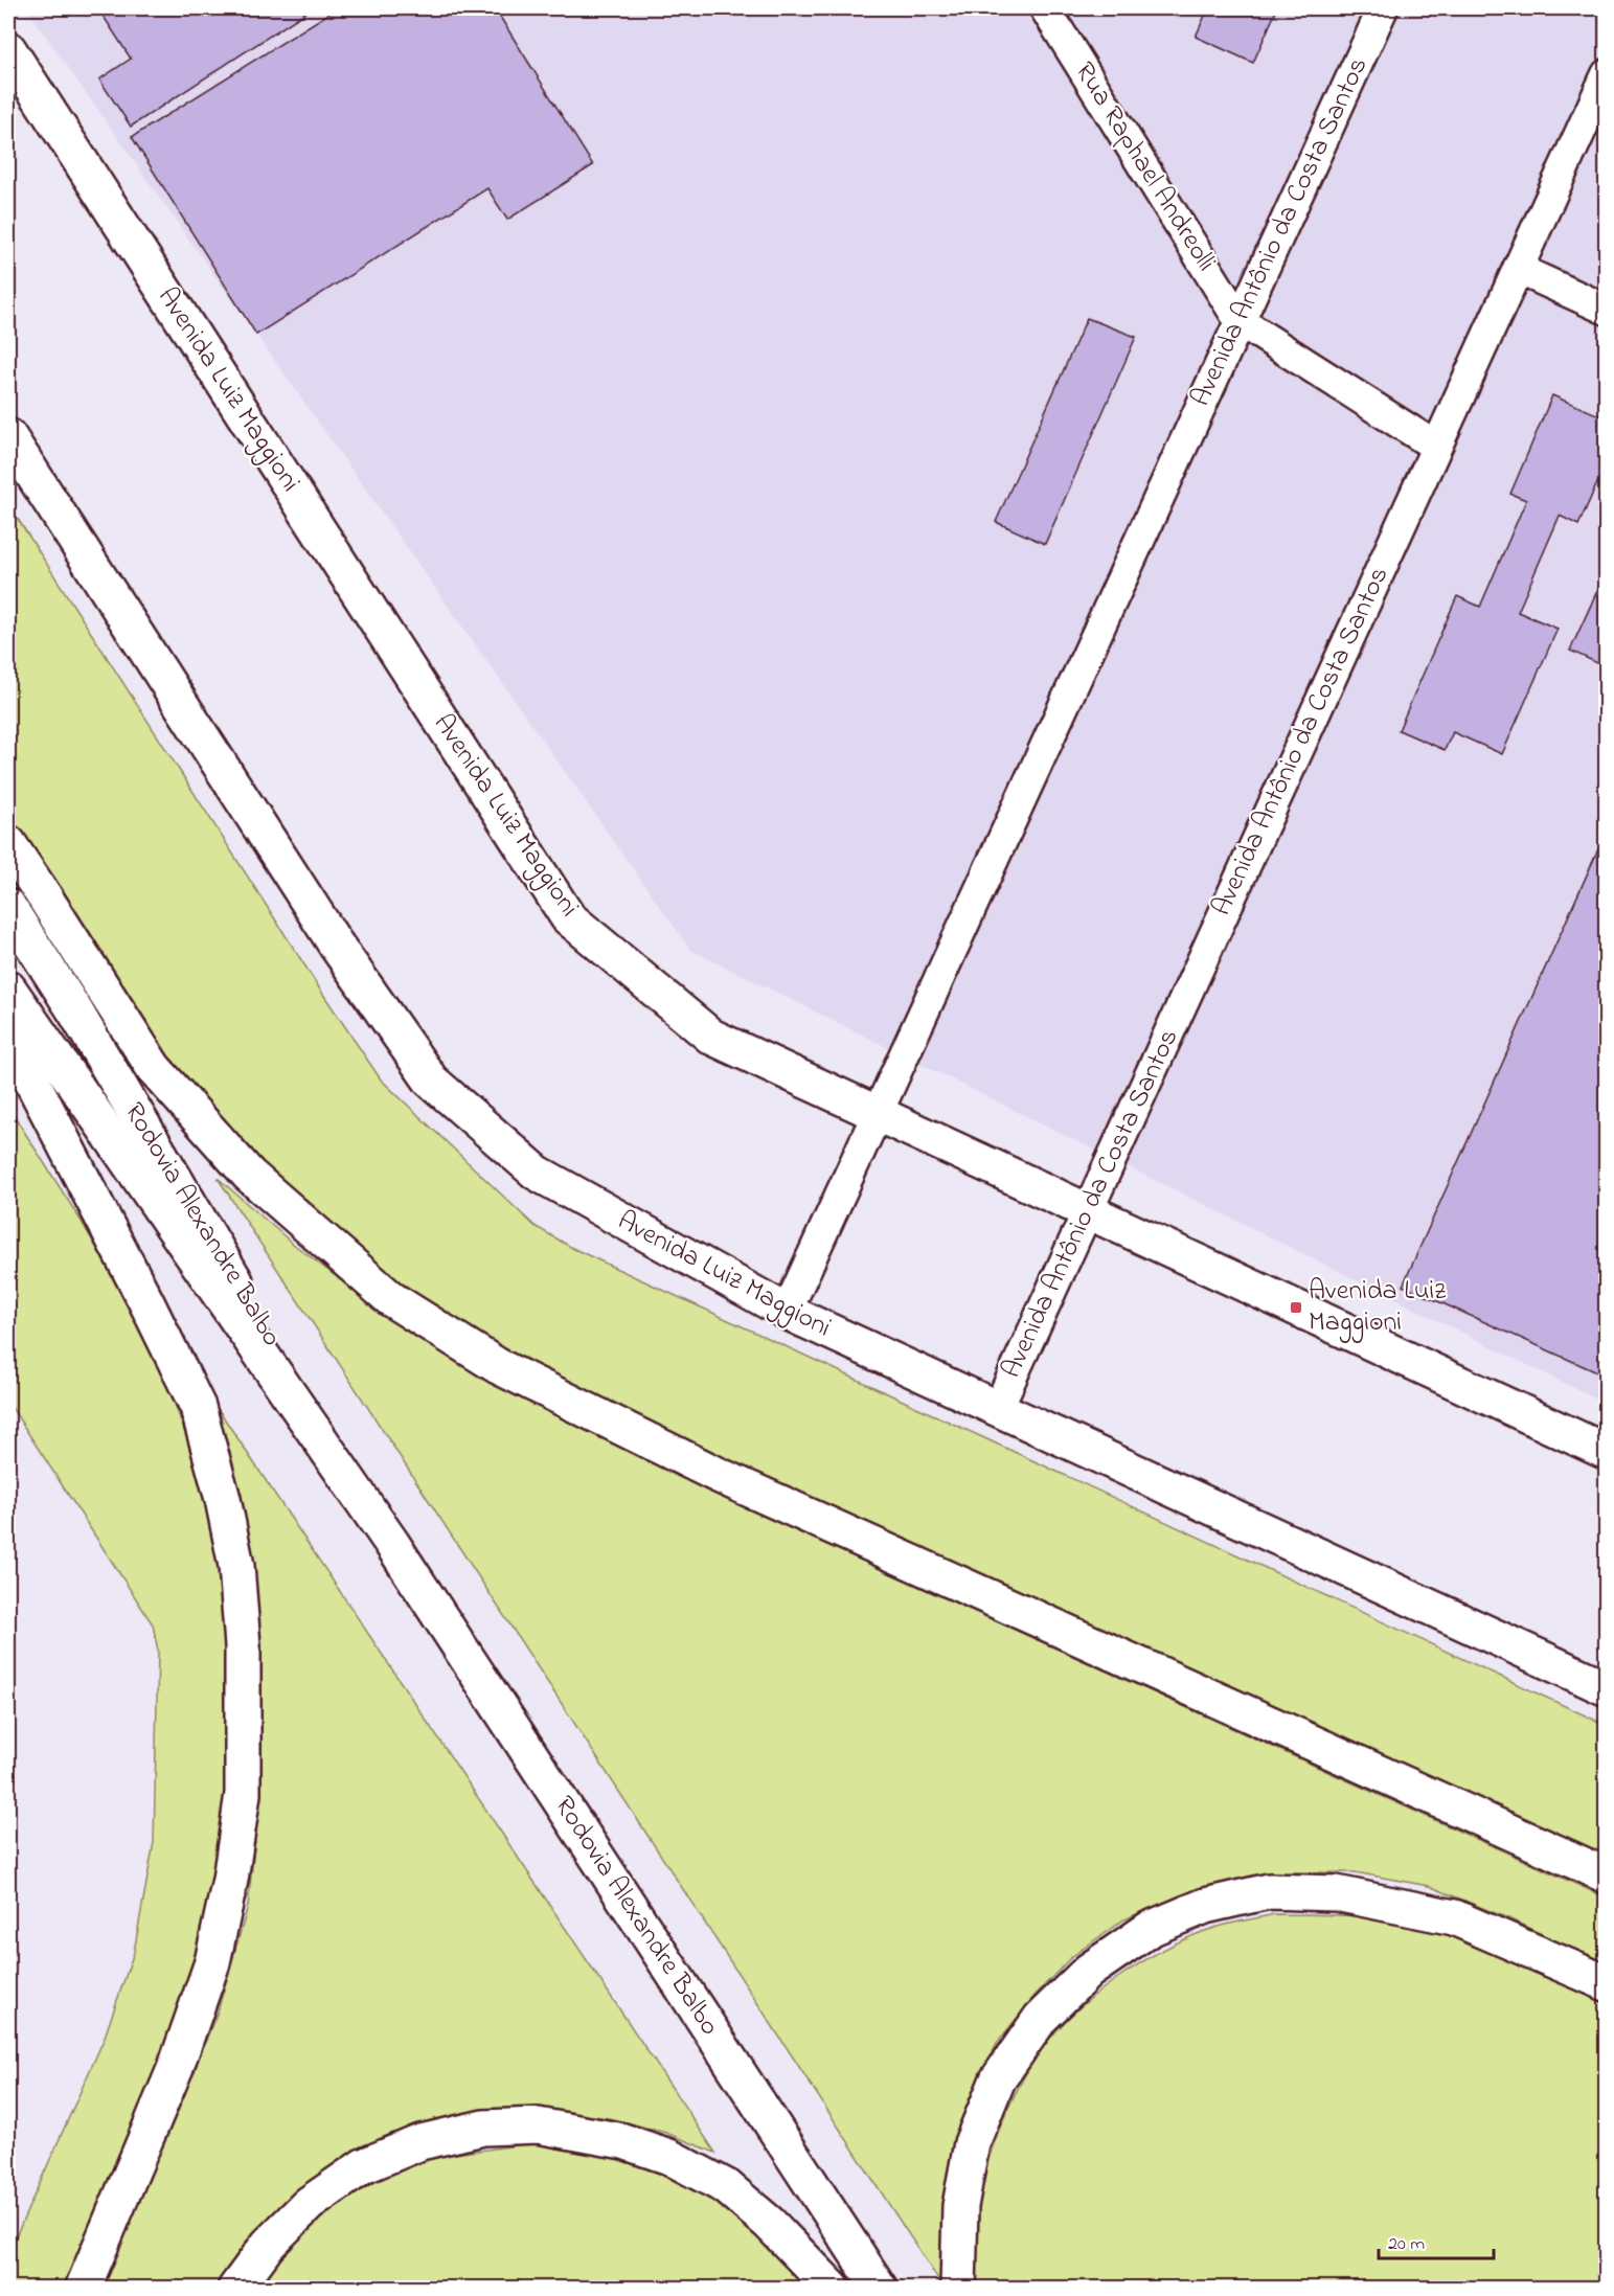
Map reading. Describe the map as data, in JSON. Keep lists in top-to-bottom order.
{
  "streets": {
    "main road": ["Avenida Luiz Maggioni", "Rodovia Alexandre Balbo"],
    "street": ["Rua Raphael Andreolli", "Avenida Antônio da Costa Santos"]
  },
  "crossings": [
    ["Rua Raphael Andreolli", "Avenida Antônio da Costa Santos"],
    ["Avenida Antônio da Costa Santos", "Avenida Luiz Maggioni"]
  ],
  "places": {
    "transit": ["Avenida Luiz Maggioni"]
  },
  "scale_bar": "20 m"
}
